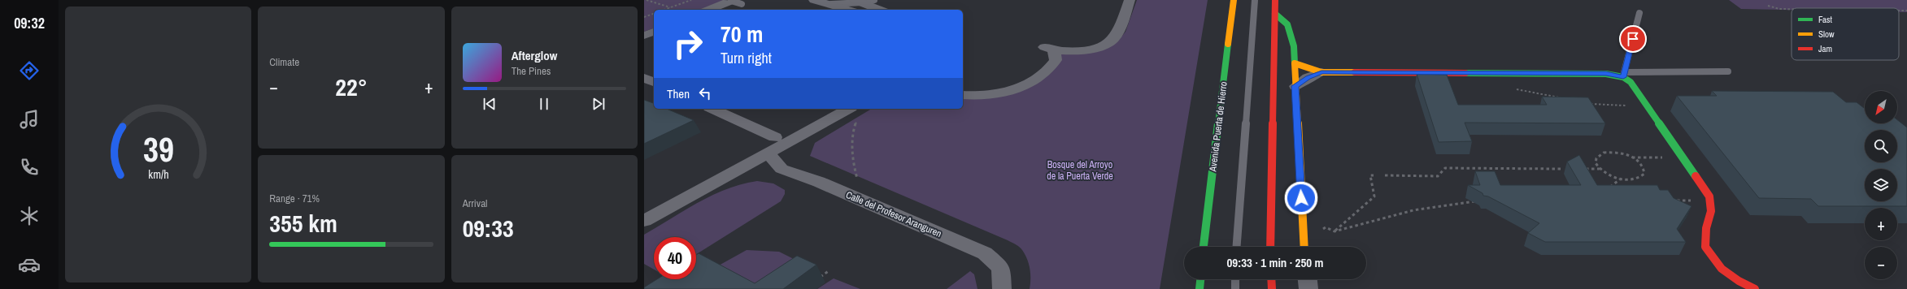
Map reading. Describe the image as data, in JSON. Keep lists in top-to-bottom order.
{
  "streets": {
    "main road": ["Avenida Puerta de Hierro"],
    "street": ["Calle del Profesor Aranguren"]
  },
  "parks": ["Bosque del Arroyo de la Puerta Verde"],
  "legend": ["Fast", "Slow", "Jam"],
  "north": "bottom left",
  "page": {
    "tabs": "09:32",
    "tile": [
      "Climate",
      ["Range · 71%", "355 km"],
      ["Arrival", "09:33"]
    ],
    "turn": ["70 m", "Turn right"],
    "song": ["Afterglow", "The Pines"],
    "heat": ["−", "22°", "+"],
    "then": "Then",
    "map_buttons": ["+", "−"],
    "limit": "40",
    "trip": "09:33 · 1 min · 250 m",
    "gauge": ["39", "km/h"]
  }
}
